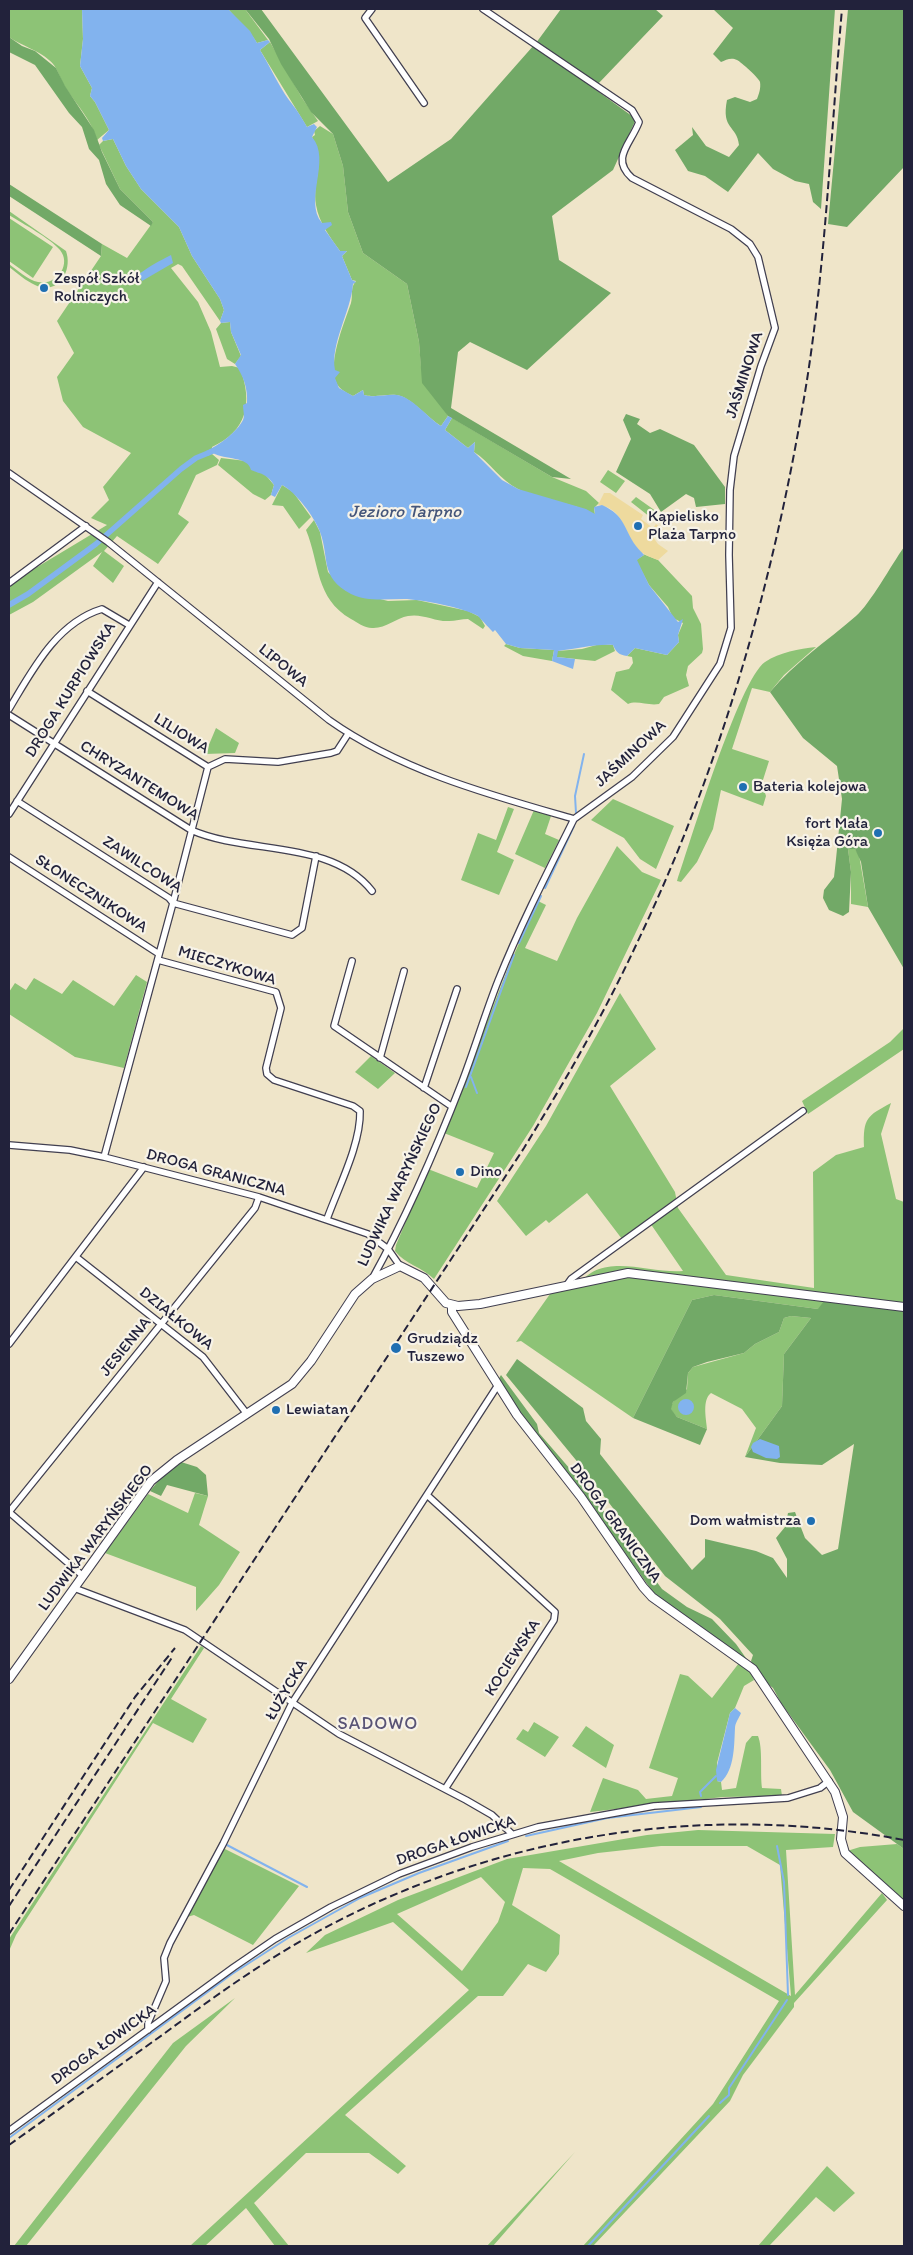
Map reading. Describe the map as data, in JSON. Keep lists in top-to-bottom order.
{
  "streets": {
    "street": [
      "JAŚMINOWA",
      "LIPOWA",
      "DROGA KURPIOWSKA",
      "LILIOWA",
      "CHRYZANTEMOWA",
      "ZAWILCOWA",
      "SŁONECZNIKOWA",
      "MIECZYKOWA",
      "DROGA GRANICZNA",
      "LUDWIKA WARYŃSKIEGO",
      "DZIAŁKOWA",
      "JESIENNA",
      "KOCIEWSKA",
      "ŁUŻYCKA",
      "DROGA ŁOWICKA"
    ]
  },
  "crossings": [
    ["JAŚMINOWA", "LIPOWA"],
    ["JAŚMINOWA", "LUDWIKA WARYŃSKIEGO"],
    ["LIPOWA", "DROGA KURPIOWSKA"],
    ["LIPOWA", "LILIOWA"],
    ["LIPOWA", "LUDWIKA WARYŃSKIEGO"],
    ["DROGA KURPIOWSKA", "LILIOWA"],
    ["DROGA KURPIOWSKA", "CHRYZANTEMOWA"],
    ["DROGA KURPIOWSKA", "ZAWILCOWA"],
    ["LILIOWA", "MIECZYKOWA"],
    ["CHRYZANTEMOWA", "ZAWILCOWA"],
    ["CHRYZANTEMOWA", "MIECZYKOWA"],
    ["ZAWILCOWA", "MIECZYKOWA"],
    ["SŁONECZNIKOWA", "MIECZYKOWA"],
    ["MIECZYKOWA", "DROGA GRANICZNA"],
    ["DROGA GRANICZNA", "LUDWIKA WARYŃSKIEGO"],
    ["DROGA GRANICZNA", "JESIENNA"],
    ["DROGA GRANICZNA", "ŁUŻYCKA"],
    ["DROGA GRANICZNA", "DROGA ŁOWICKA"],
    ["LUDWIKA WARYŃSKIEGO", "DZIAŁKOWA"],
    ["DZIAŁKOWA", "JESIENNA"],
    ["KOCIEWSKA", "ŁUŻYCKA"],
    ["ŁUŻYCKA", "DROGA ŁOWICKA"]
  ],
  "districts": ["SADOWO"],
  "water": ["Jezioro Tarpno"],
  "places": [
    "Zespół Szkół Rolniczych",
    "Kąpielisko Plaża Tarpno",
    "Bateria kolejowa",
    "fort Mała Księża Góra",
    "Dino",
    "Grudziądz Tuszewo",
    "Lewiatan",
    "Dom wałmistrza"
  ]
}
